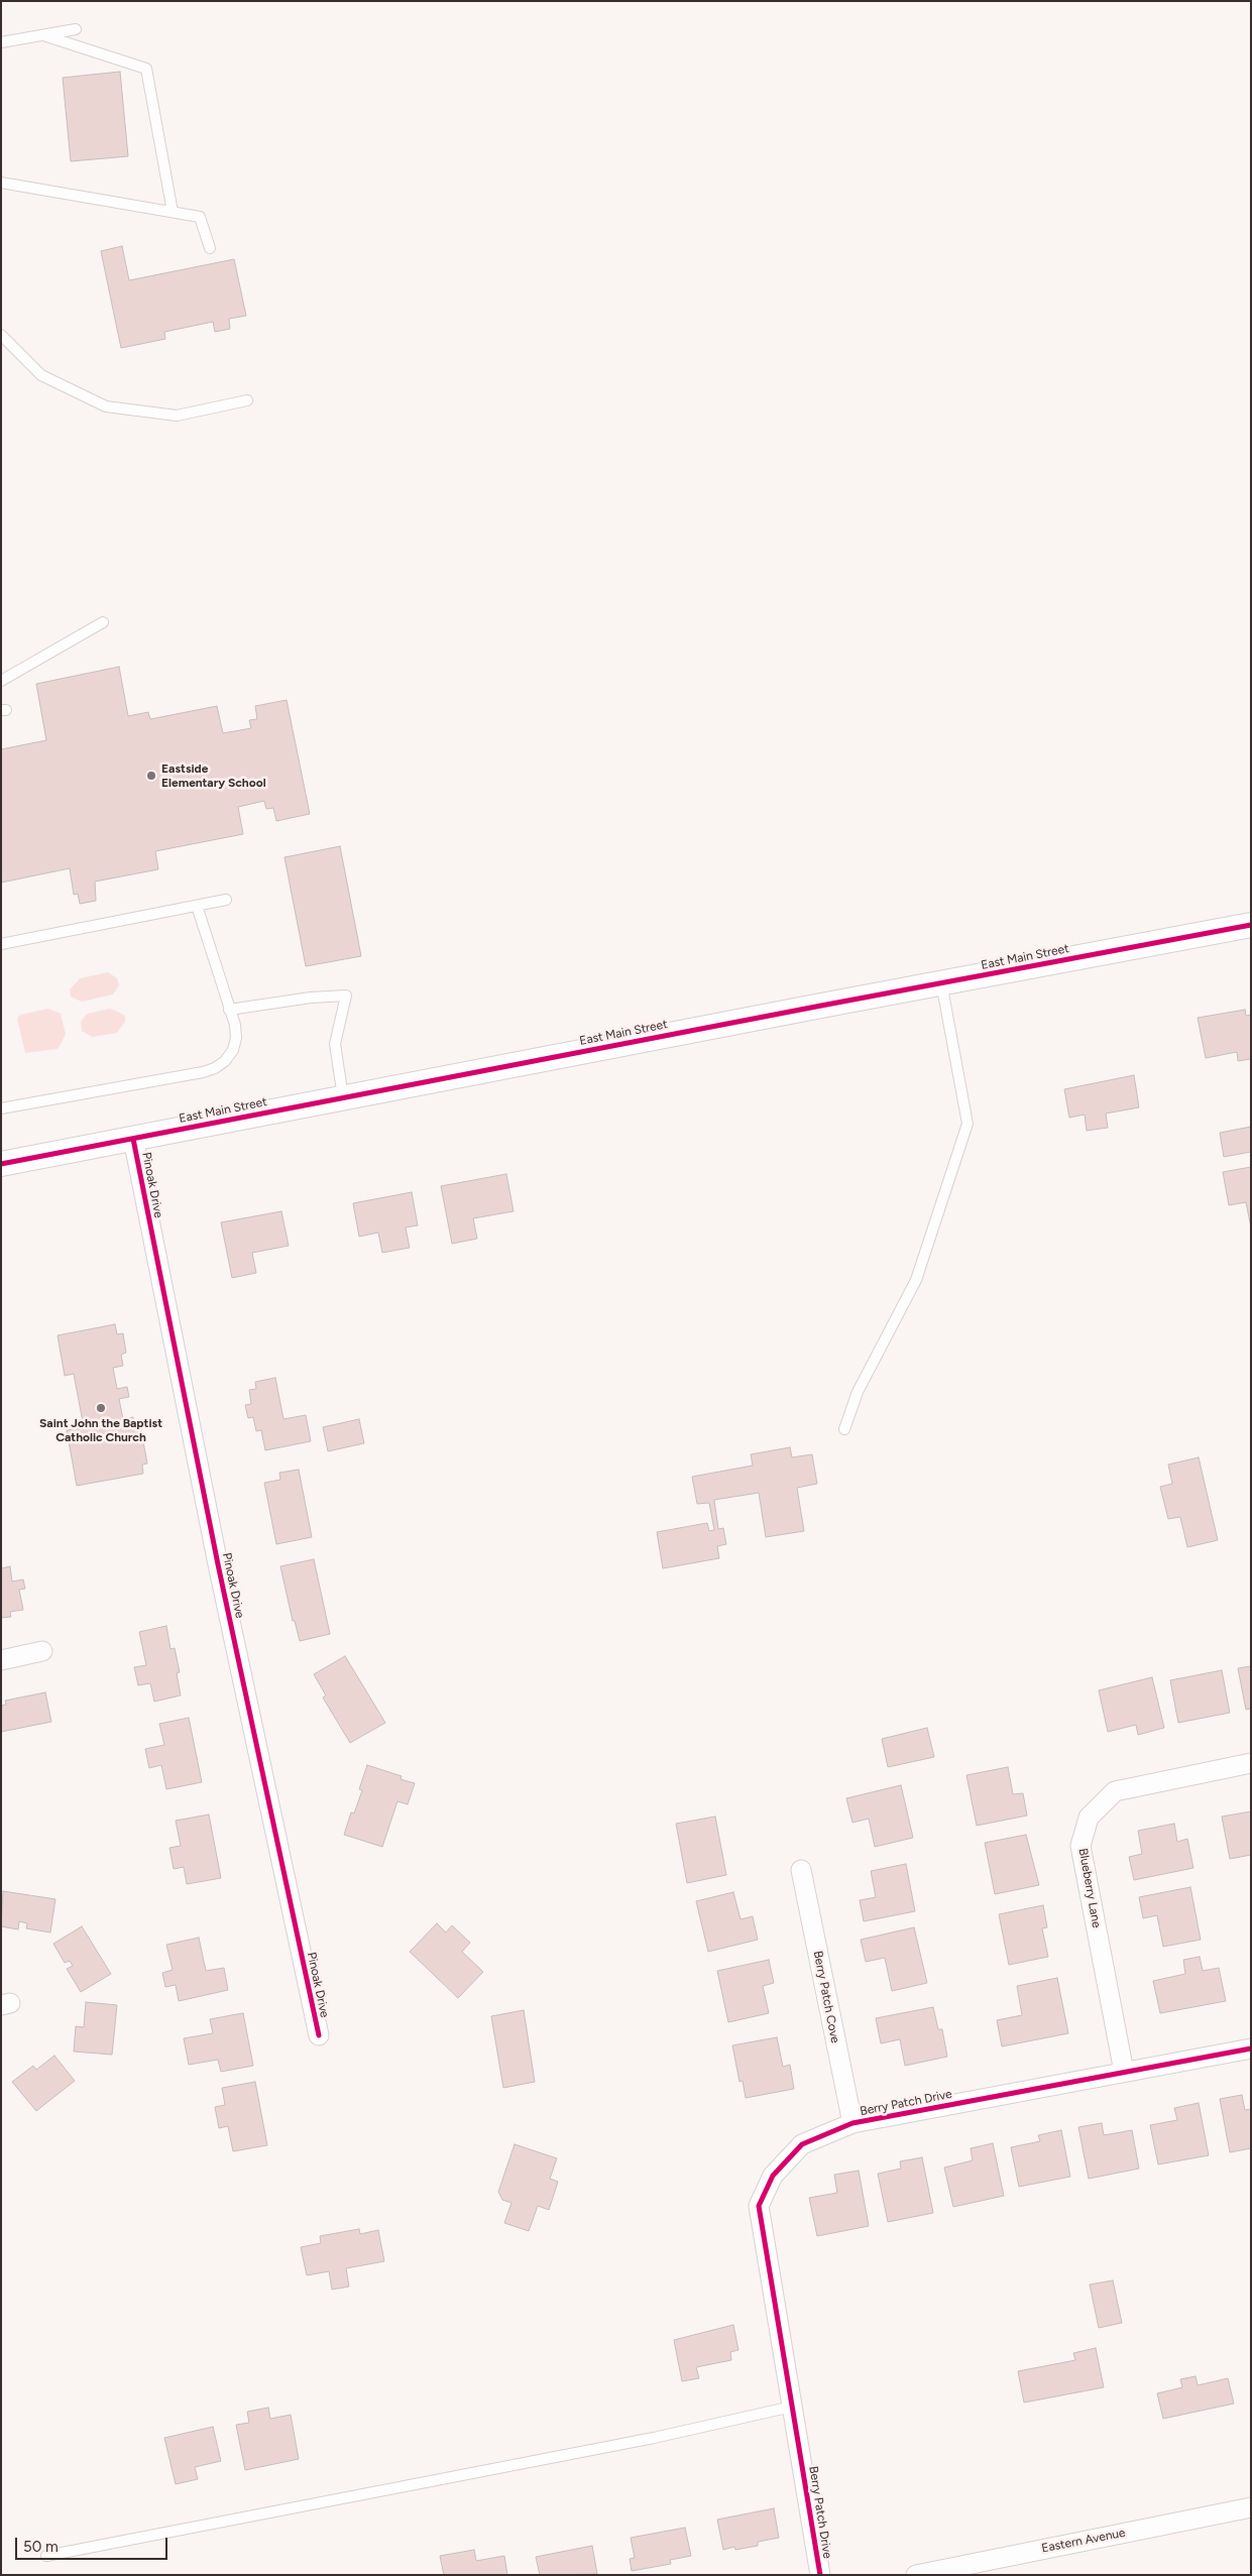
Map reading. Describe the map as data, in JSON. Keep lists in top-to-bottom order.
{
  "streets": {
    "street": [
      "East Main Street",
      "Pinoak Drive",
      "Blueberry Lane",
      "Berry Patch Cove",
      "Berry Patch Drive",
      "Eastern Avenue"
    ]
  },
  "crossings": [
    ["East Main Street", "Pinoak Drive"],
    ["Blueberry Lane", "Berry Patch Drive"],
    ["Berry Patch Cove", "Berry Patch Drive"]
  ],
  "places": ["Eastside Elementary School", "Saint John the Baptist Catholic Church"],
  "scale_bar": "50 m"
}
